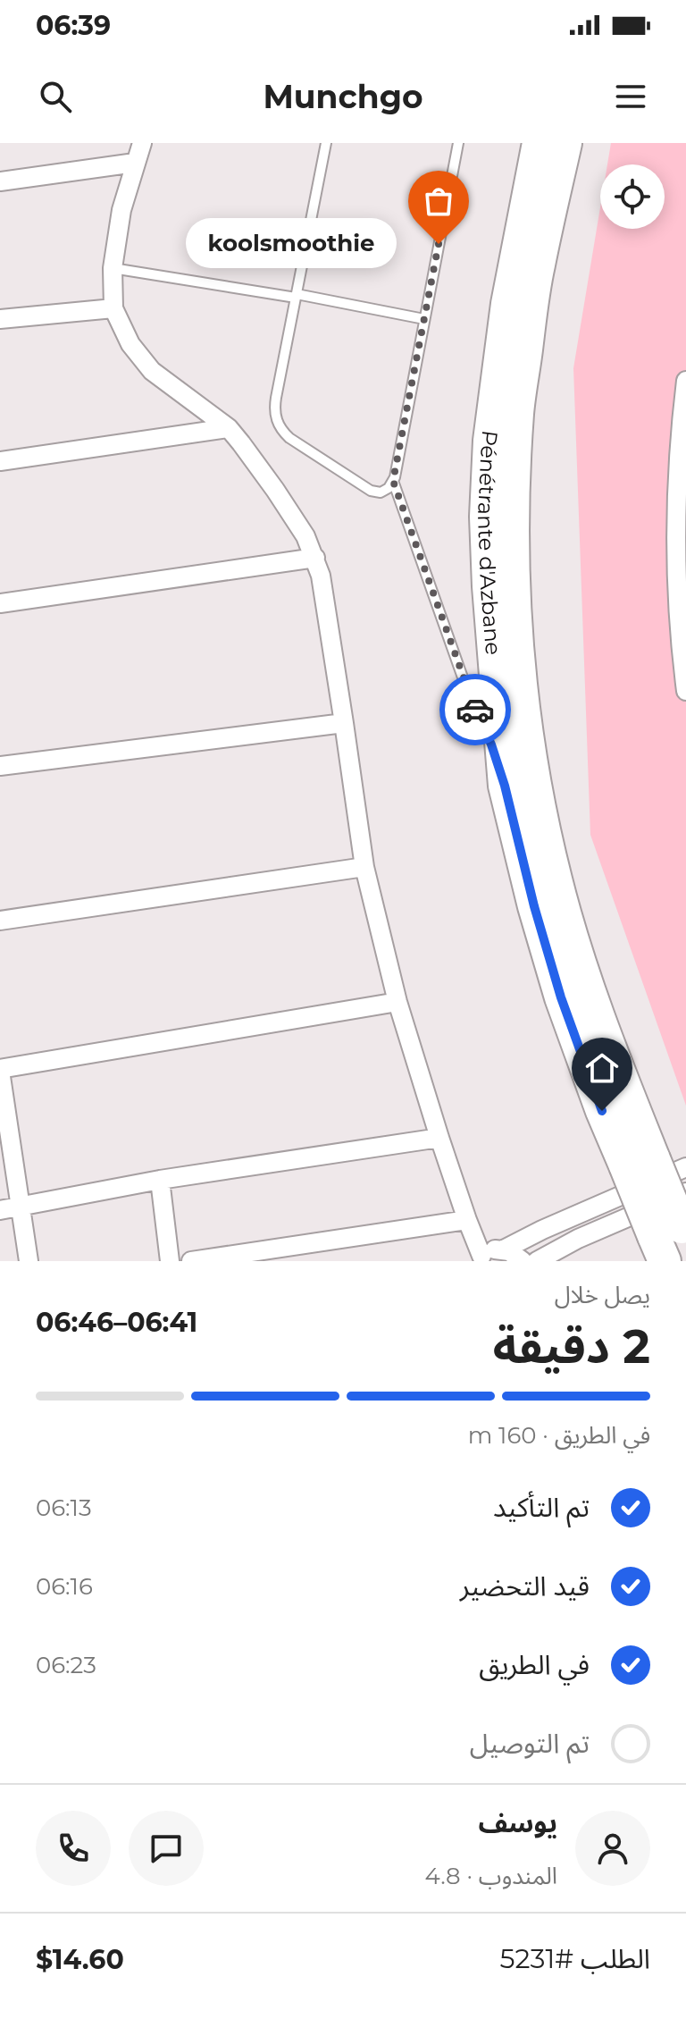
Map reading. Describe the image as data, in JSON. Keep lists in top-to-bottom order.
{
  "streets": {
    "highway": ["Pénétrante d'Azbane"]
  },
  "places": ["koolsmoothie"],
  "page": {
    "status": "06:39",
    "header": "Munchgo",
    "bubble": "koolsmoothie",
    "heading": ["2 دقيقة", "يصل خلال", "06:41–06:46"],
    "panel": [
      "يوسف",
      "المندوب · 4.8",
      "الطلب #5231",
      "$14.60"
    ],
    "bar": "في الطريق · 160 m",
    "list": [
      ["تم التأكيد", "06:13"],
      ["قيد التحضير", "06:16"],
      ["في الطريق", "06:23"],
      "تم التوصيل"
    ]
  }
}
